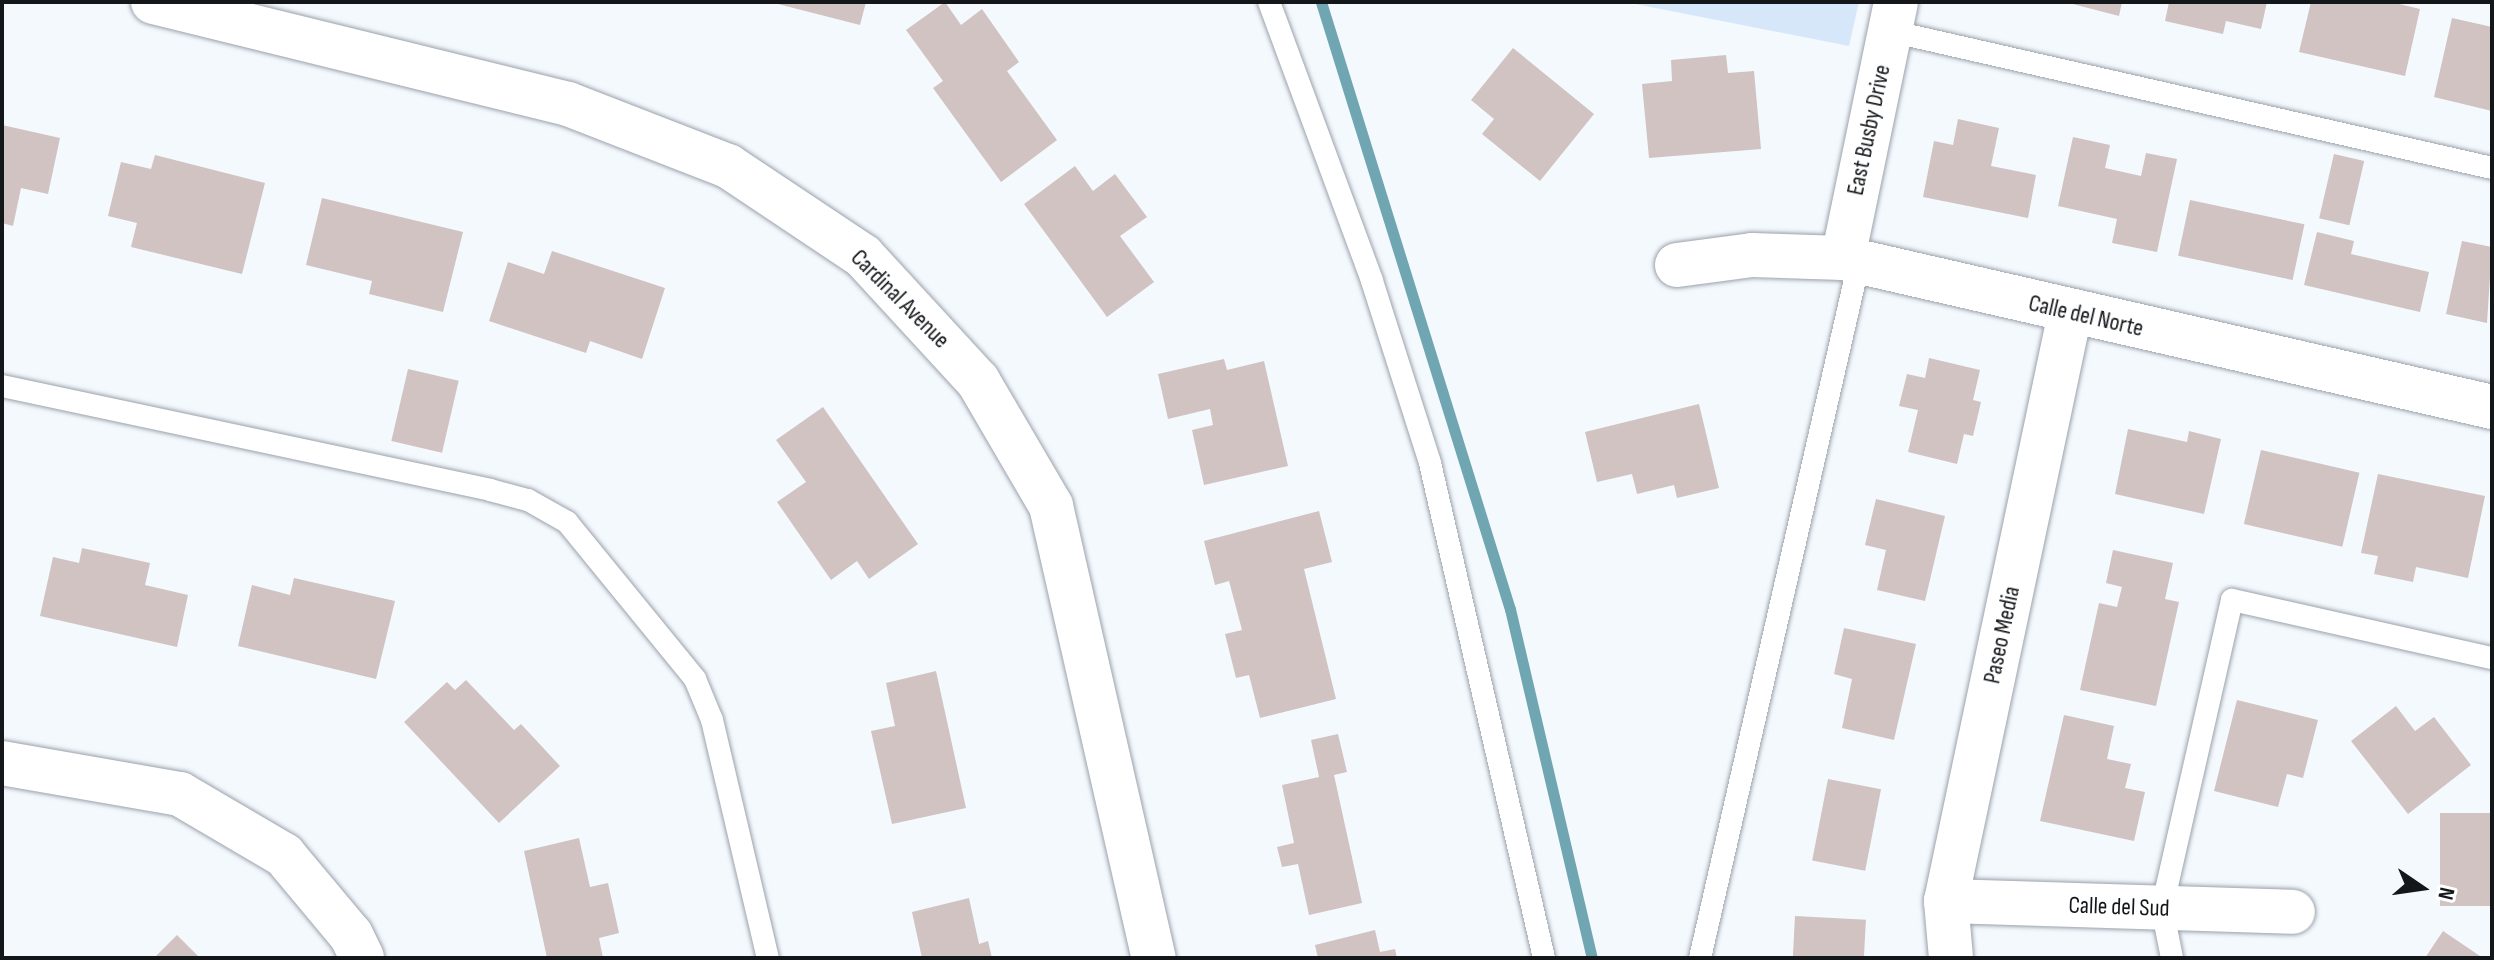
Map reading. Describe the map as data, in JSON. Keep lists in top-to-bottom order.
{
  "streets": {
    "street": [
      "East Busby Drive",
      "Cardinal Avenue",
      "Calle del Norte",
      "Paseo Media",
      "Calle del Sud"
    ]
  },
  "crossings": [
    ["East Busby Drive", "Calle del Norte"],
    ["Calle del Norte", "Paseo Media"],
    ["Paseo Media", "Calle del Sud"]
  ],
  "north": "right"
}
